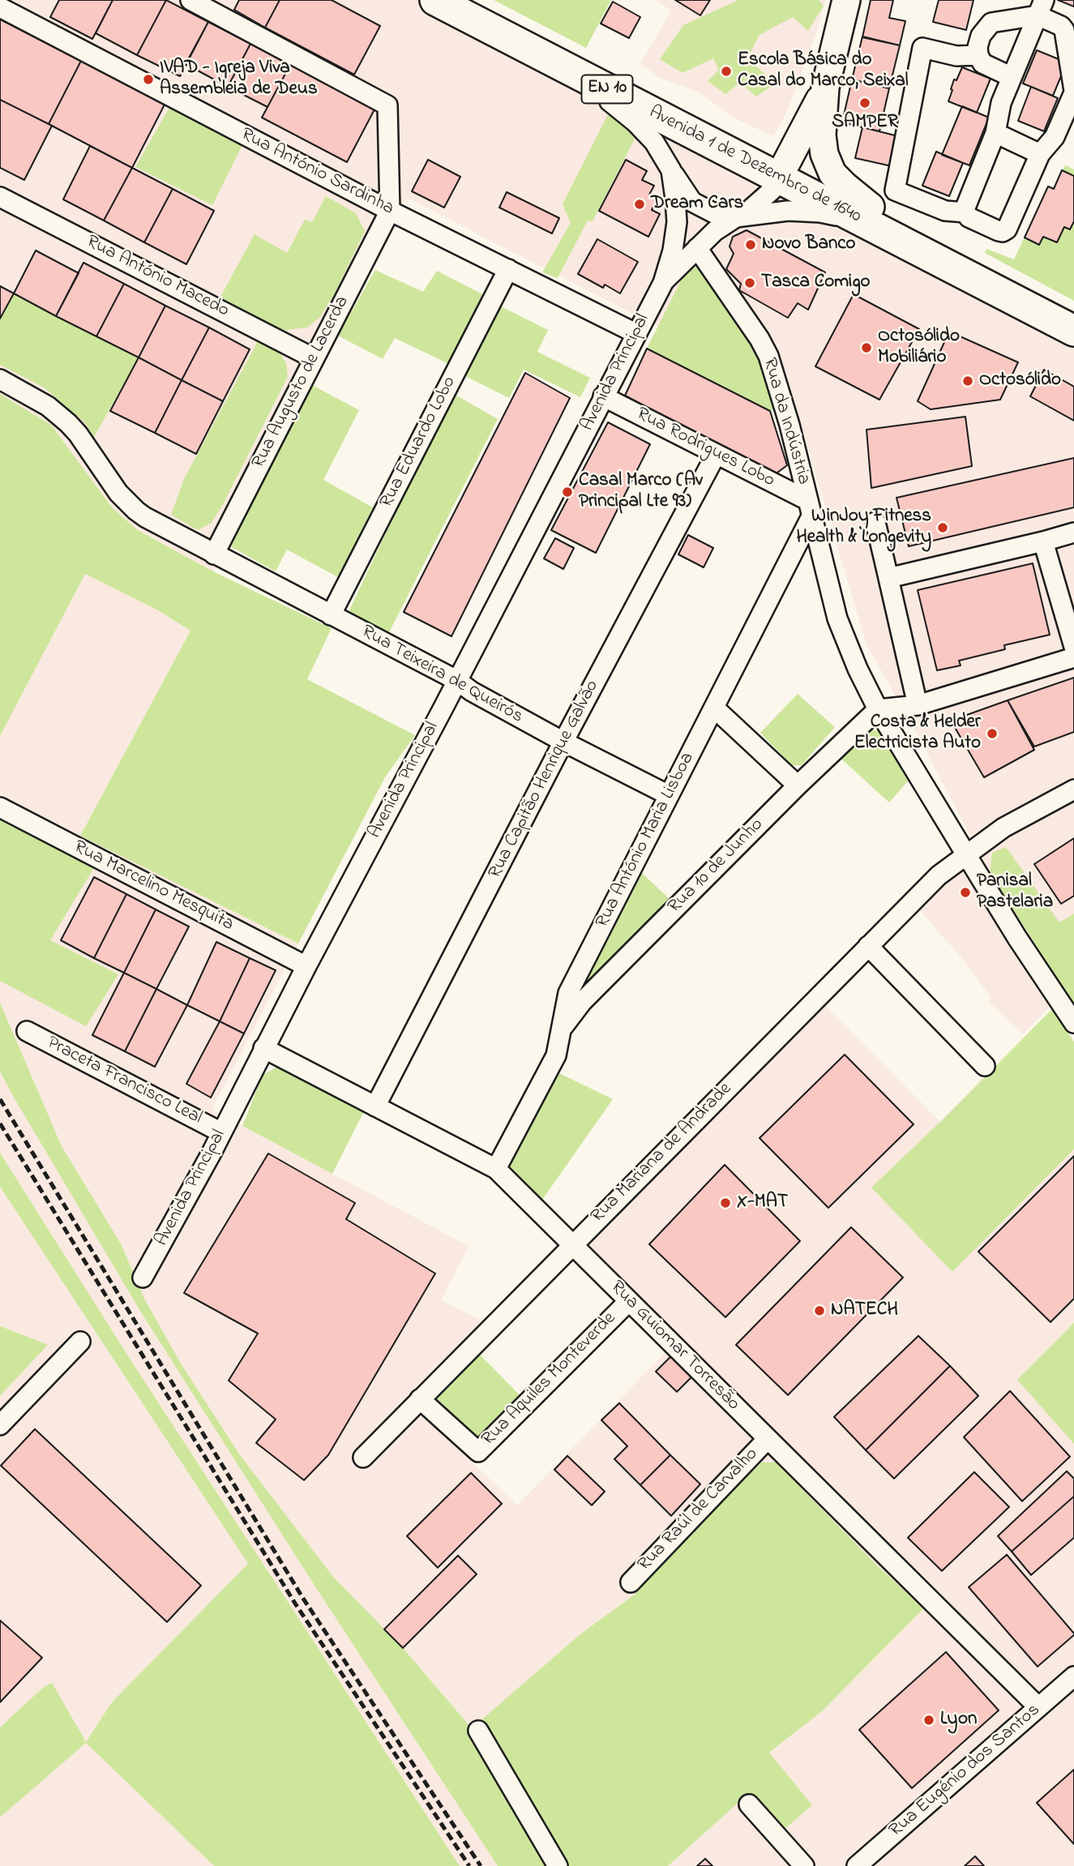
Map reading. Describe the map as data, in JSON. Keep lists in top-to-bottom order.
{
  "streets": {
    "main road": ["EN 10", "Avenida 1 de Dezembro de 1640"],
    "street": [
      "Rua António Sardinha",
      "Rua António Macedo",
      "Avenida Principal",
      "Rua Augusto de Lacerda",
      "Rua da Indústria",
      "Rua Eduardo Lobo",
      "Rua Rodrigues Lobo",
      "Rua Teixeira de Queirós",
      "Rua Capitão Henrique Galvão",
      "Rua António Maria Lisboa",
      "Rua 10 de Junho",
      "Rua Marcelino Mesquita",
      "Praceta Francisco Leal",
      "Rua Mariana de Andrade",
      "Rua Guiomar Torresão",
      "Rua Aquiles Monteverde",
      "Rua Raúl de Carvalho",
      "Rua Eugénio dos Santos"
    ]
  },
  "crossings": [
    ["Avenida 1 de Dezembro de 1640", "Avenida Principal"],
    ["Rua António Sardinha", "Avenida Principal"],
    ["Rua António Sardinha", "Rua Augusto de Lacerda"],
    ["Rua António Sardinha", "Rua Eduardo Lobo"],
    ["Rua António Macedo", "Rua Augusto de Lacerda"],
    ["Avenida Principal", "Rua da Indústria"],
    ["Avenida Principal", "Rua Rodrigues Lobo"],
    ["Avenida Principal", "Rua Teixeira de Queirós"],
    ["Avenida Principal", "Rua Marcelino Mesquita"],
    ["Avenida Principal", "Praceta Francisco Leal"],
    ["Avenida Principal", "Rua Guiomar Torresão"],
    ["Rua Augusto de Lacerda", "Rua Teixeira de Queirós"],
    ["Rua da Indústria", "Rua Rodrigues Lobo"],
    ["Rua da Indústria", "Rua António Maria Lisboa"],
    ["Rua da Indústria", "Rua 10 de Junho"],
    ["Rua da Indústria", "Rua Mariana de Andrade"],
    ["Rua Eduardo Lobo", "Rua Teixeira de Queirós"],
    ["Rua Rodrigues Lobo", "Rua Capitão Henrique Galvão"],
    ["Rua Rodrigues Lobo", "Rua António Maria Lisboa"],
    ["Rua Teixeira de Queirós", "Rua Capitão Henrique Galvão"],
    ["Rua Teixeira de Queirós", "Rua António Maria Lisboa"],
    ["Rua Capitão Henrique Galvão", "Rua Guiomar Torresão"],
    ["Rua António Maria Lisboa", "Rua 10 de Junho"],
    ["Rua António Maria Lisboa", "Rua Guiomar Torresão"],
    ["Rua Mariana de Andrade", "Rua Guiomar Torresão"],
    ["Rua Mariana de Andrade", "Rua Aquiles Monteverde"],
    ["Rua Guiomar Torresão", "Rua Aquiles Monteverde"],
    ["Rua Guiomar Torresão", "Rua Raúl de Carvalho"],
    ["Rua Guiomar Torresão", "Rua Eugénio dos Santos"]
  ],
  "places": [
    "Escola Básica do Casal do Marco, Seixal",
    "IVAD - Igreja Viva Assembleia de Deus",
    "SAMPER",
    "Dream Cars",
    "Novo Banco",
    "Tasca Comigo",
    "Octosólido Mobiliário",
    "Octosólido",
    "Casal Marco (Av Principal Lte 93)",
    "WinJoy Fitness Health & Longevity",
    "Costa & Helder Electricista Auto",
    "Panisal Pastelaria",
    "X-MAT",
    "NATECH",
    "Lyon"
  ]
}
